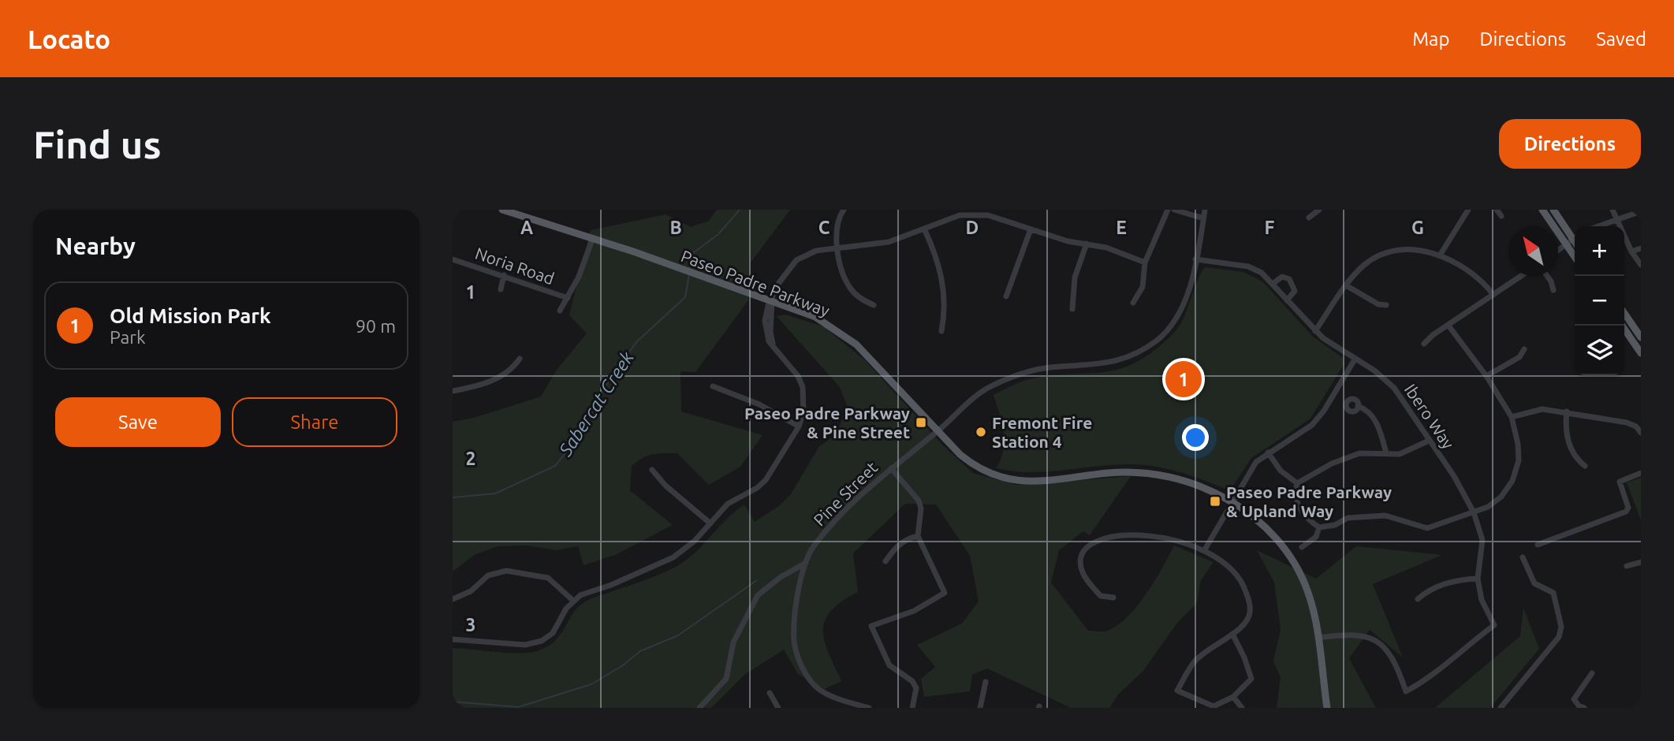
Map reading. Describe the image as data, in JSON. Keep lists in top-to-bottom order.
{
  "streets": {
    "main road": ["Paseo Padre Parkway"],
    "street": ["Noria Road", "Ibero Way", "Pine Street"]
  },
  "crossings": [
    ["Paseo Padre Parkway", "Ibero Way"],
    ["Paseo Padre Parkway", "Pine Street"],
    ["Ibero Way", "Pine Street"]
  ],
  "water": ["Sabercat Creek"],
  "places": {
    "transit": ["Paseo Padre Parkway & Pine Street", "Paseo Padre Parkway & Upland Way"],
    "other": ["Fremont Fire Station 4"]
  },
  "north": "top left",
  "page": {
    "header": "Locato",
    "nav": ["Map", "Directions", "Saved"],
    "buttons": [
      "Directions",
      ["Save", "Share"]
    ],
    "title": "Find us",
    "heading": "Nearby",
    "map_buttons": ["+", "−"],
    "list": [
      {
        "mark": "1",
        "name": "Old Mission Park",
        "note": "Park",
        "value": "90 m"
      }
    ],
    "pins": "1"
  },
  "grid": {
    "columns": [
      "A",
      "B",
      "C",
      "D",
      "E",
      "F",
      "G"
    ],
    "rows": ["1", "2", "3"]
  }
}
